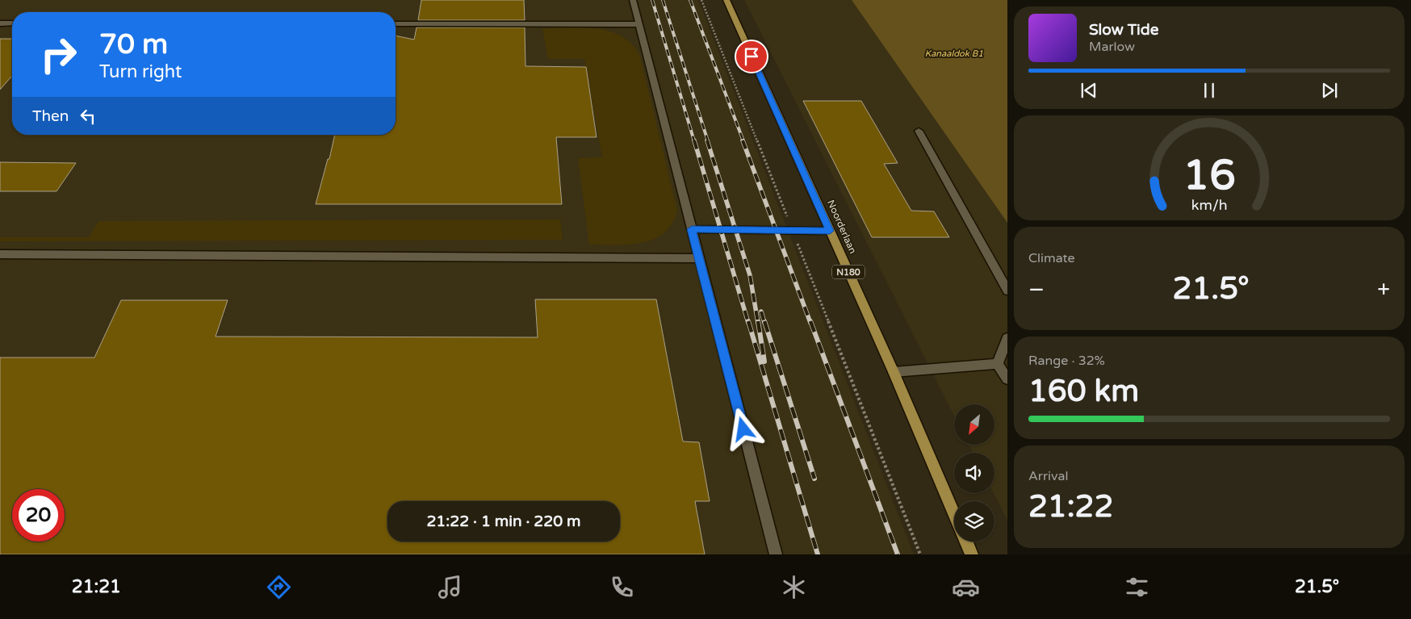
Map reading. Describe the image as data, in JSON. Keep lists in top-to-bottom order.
{
  "streets": {
    "main road": ["Noorderlaan", "N180"]
  },
  "water": ["Kanaaldok B1"],
  "north": "bottom left",
  "page": {
    "turn": ["70 m", "Turn right"],
    "song": ["Slow Tide", "Marlow"],
    "then": "Then",
    "tile": [
      "Climate",
      ["Range · 32%", "160 km"],
      ["Arrival", "21:22"]
    ],
    "heat": ["−", "21.5°", "+"],
    "limit": "20",
    "trip": "21:22 · 1 min · 220 m",
    "tabs": ["21:21", "21.5°"],
    "gauge": ["16", "km/h"]
  }
}
